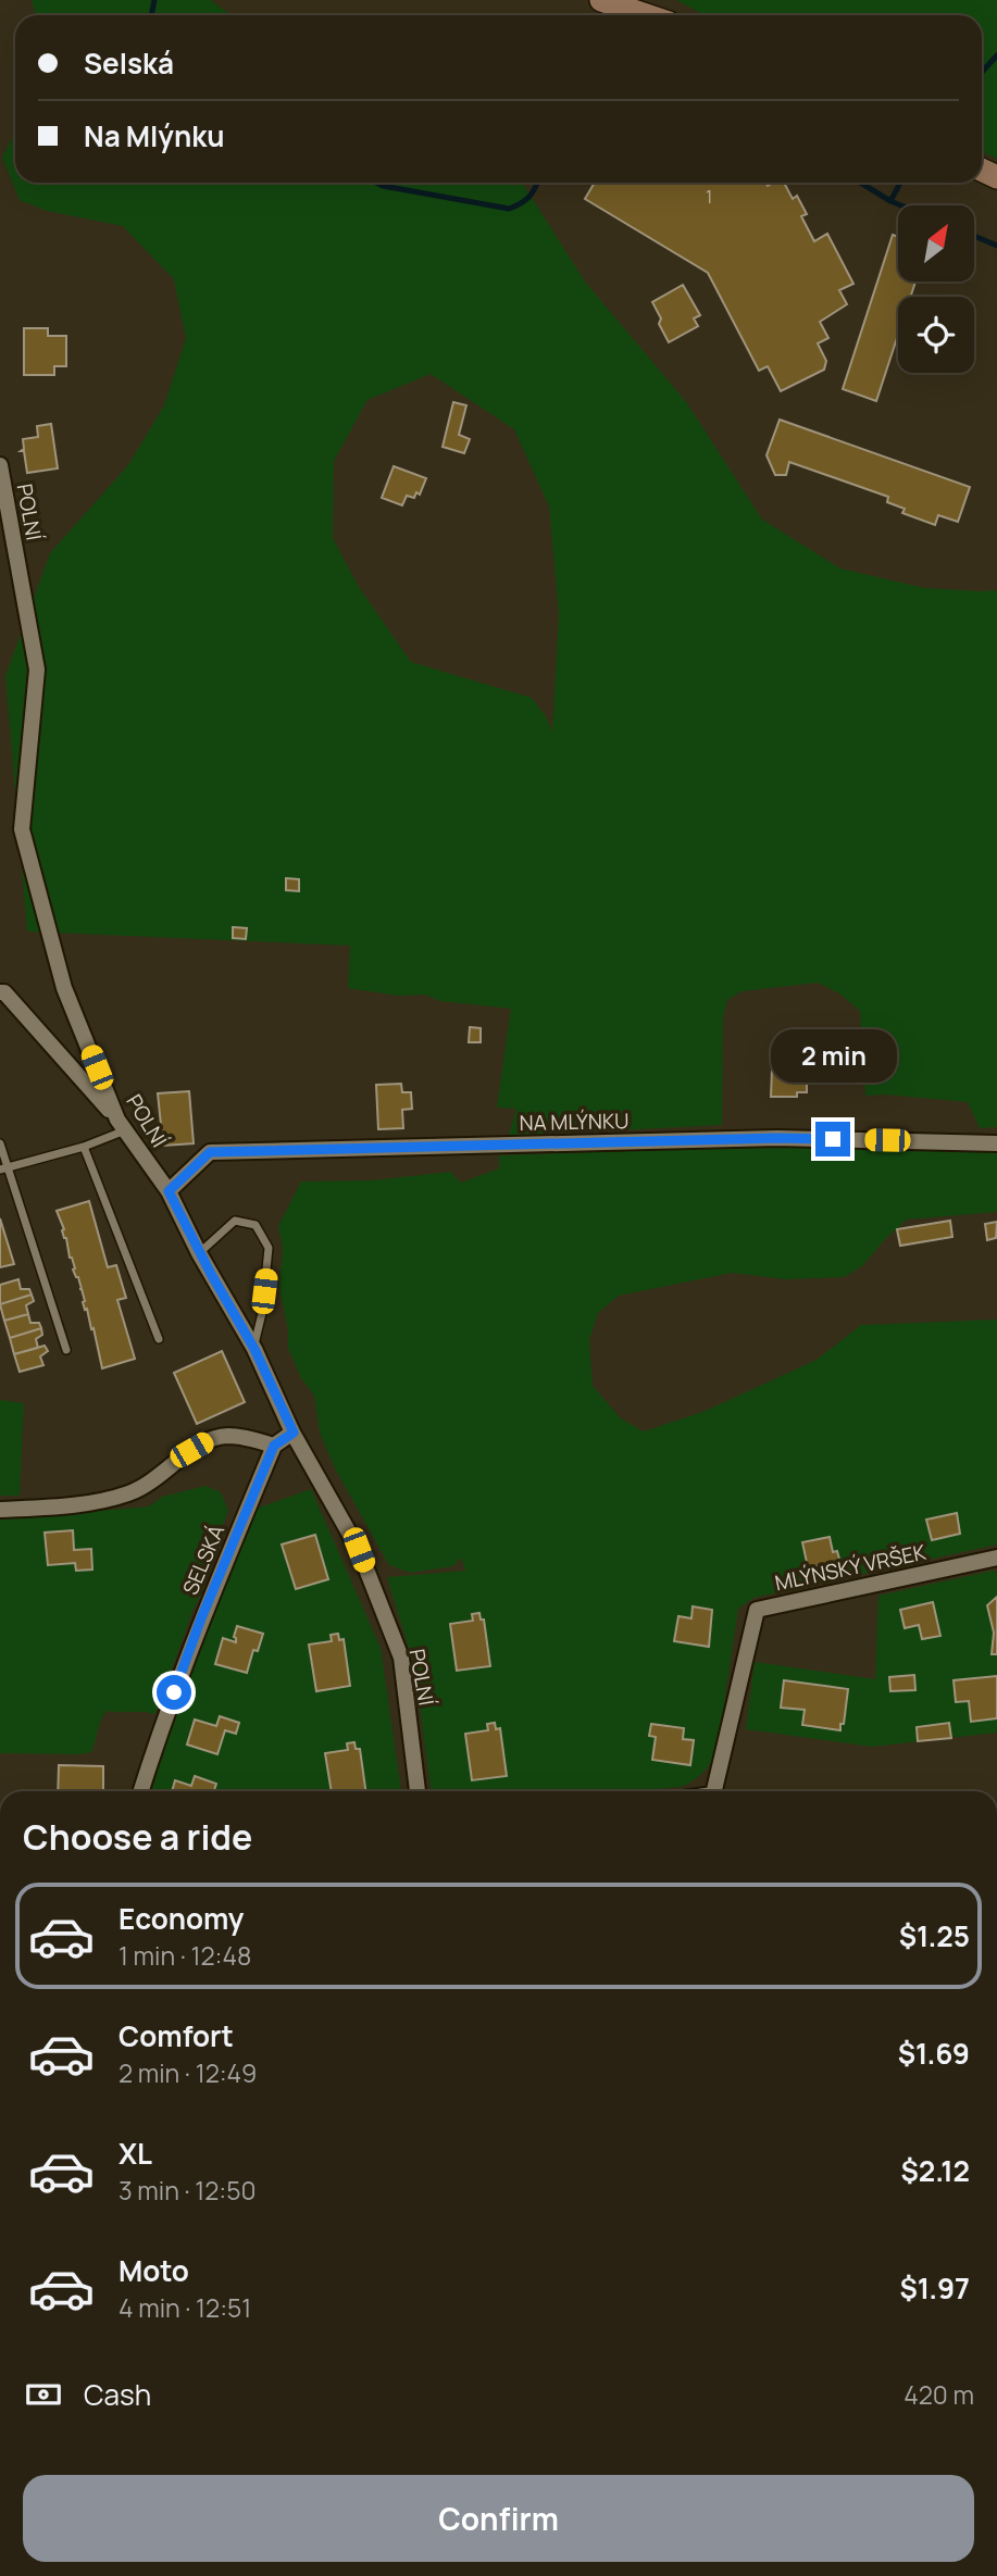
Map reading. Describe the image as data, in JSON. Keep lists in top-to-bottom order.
{
  "streets": {
    "street": [
      "POLNÍ",
      "NA MLÝNKU",
      "SELSKÁ",
      "MLÝNSKÝ VRŠEK"
    ]
  },
  "crossings": [
    ["POLNÍ", "NA MLÝNKU"]
  ],
  "house_numbers": ["1"],
  "north": "top right",
  "page": {
    "banner": ["Selská", "Na Mlýnku"],
    "bubble": "2 min",
    "heading": "Choose a ride",
    "list": [
      {
        "name": "Economy",
        "note": "1 min · 12:48",
        "value": "$1.25"
      },
      {
        "name": "Comfort",
        "note": "2 min · 12:49",
        "value": "$1.69"
      },
      {
        "name": "XL",
        "note": "3 min · 12:50",
        "value": "$2.12"
      },
      {
        "name": "Moto",
        "note": "4 min · 12:51",
        "value": "$1.97"
      }
    ],
    "pay": ["Cash", "420 m"],
    "buttons": "Confirm"
  }
}
